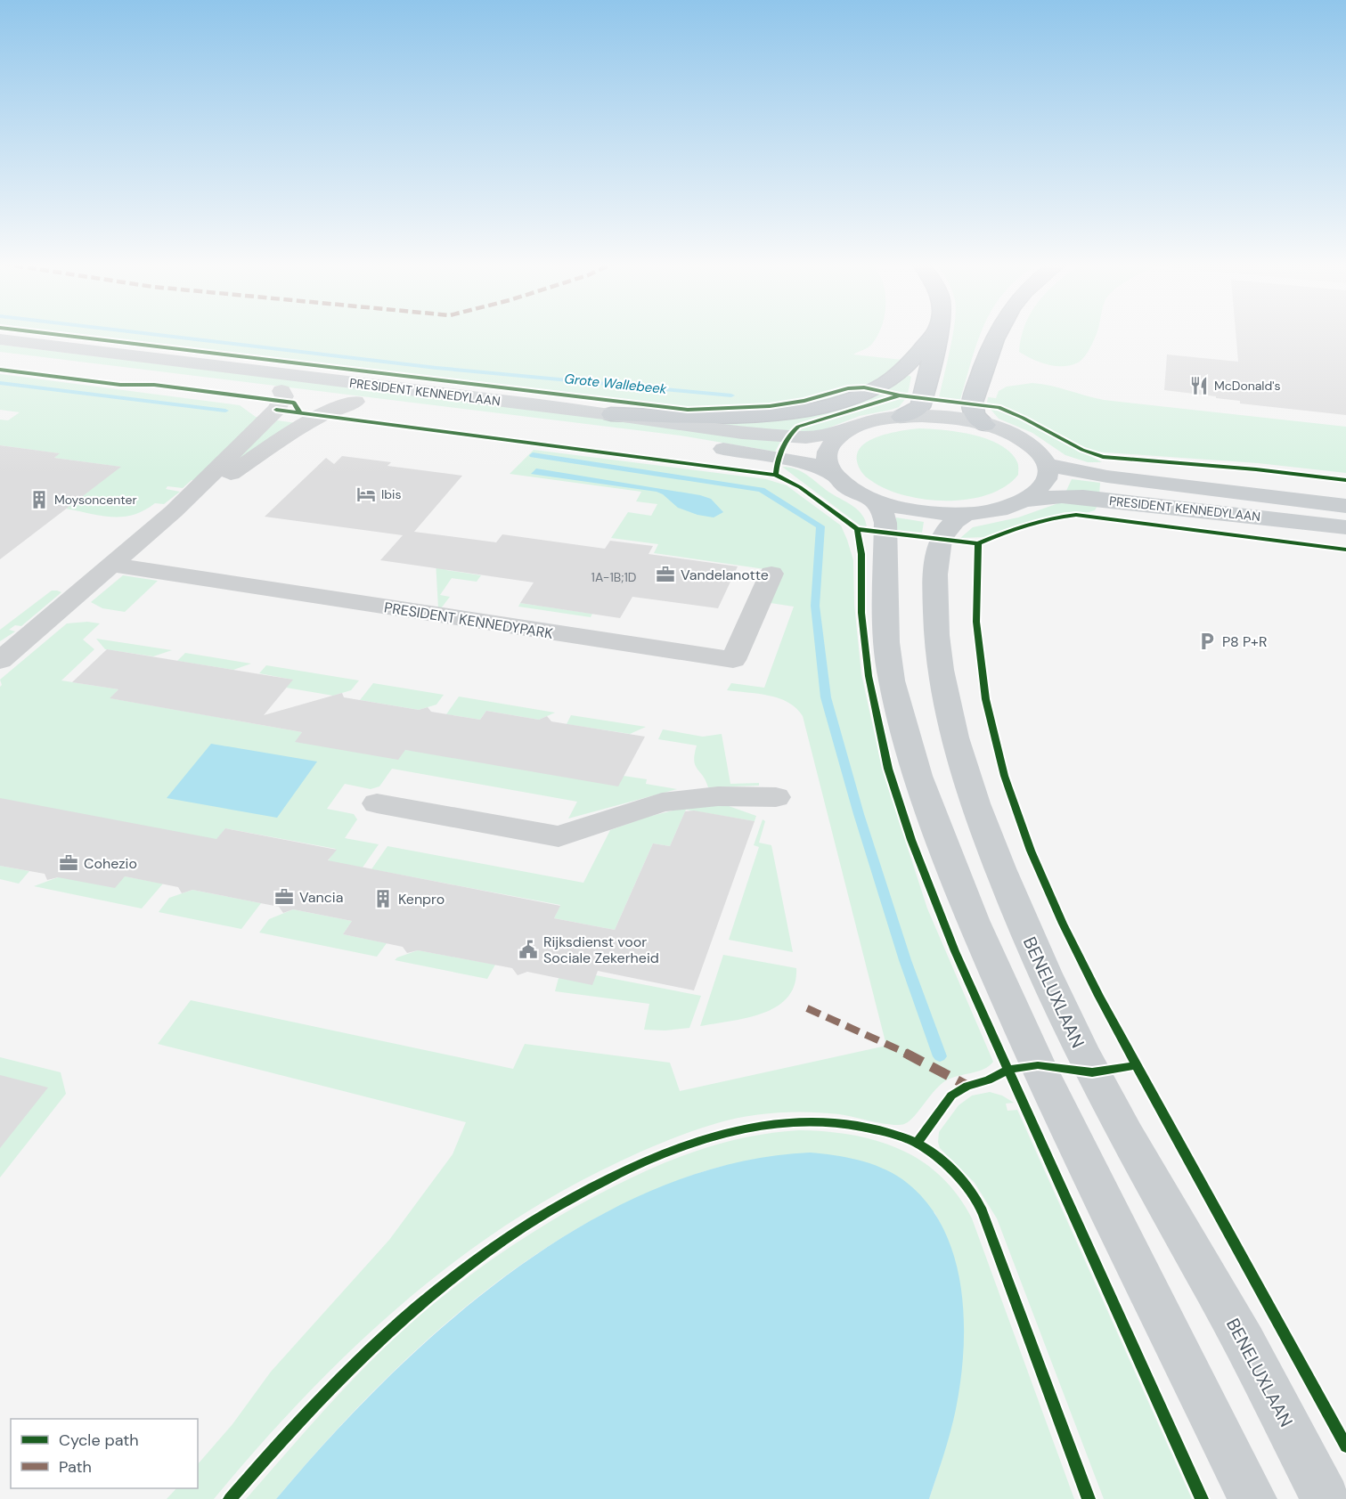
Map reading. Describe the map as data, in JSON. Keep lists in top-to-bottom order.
{
  "streets": {
    "main road": ["PRESIDENT KENNEDYLAAN", "BENELUXLAAN"],
    "street": ["PRESIDENT KENNEDYPARK"]
  },
  "crossings": [
    ["PRESIDENT KENNEDYLAAN", "BENELUXLAAN"]
  ],
  "water": ["Grote Wallebeek"],
  "places": {
    "restaurant": ["McDonald's"],
    "hotel": ["Ibis"],
    "building": ["Moysoncenter", "Kenpro"],
    "office": ["Vandelanotte", "Cohezio", "Vancia"],
    "parking": ["P8 P+R"],
    "public building": ["Rijksdienst voor Sociale Zekerheid"]
  },
  "house_numbers": ["1A-1B;1D"],
  "legend": ["Cycle path", "Path"]
}
